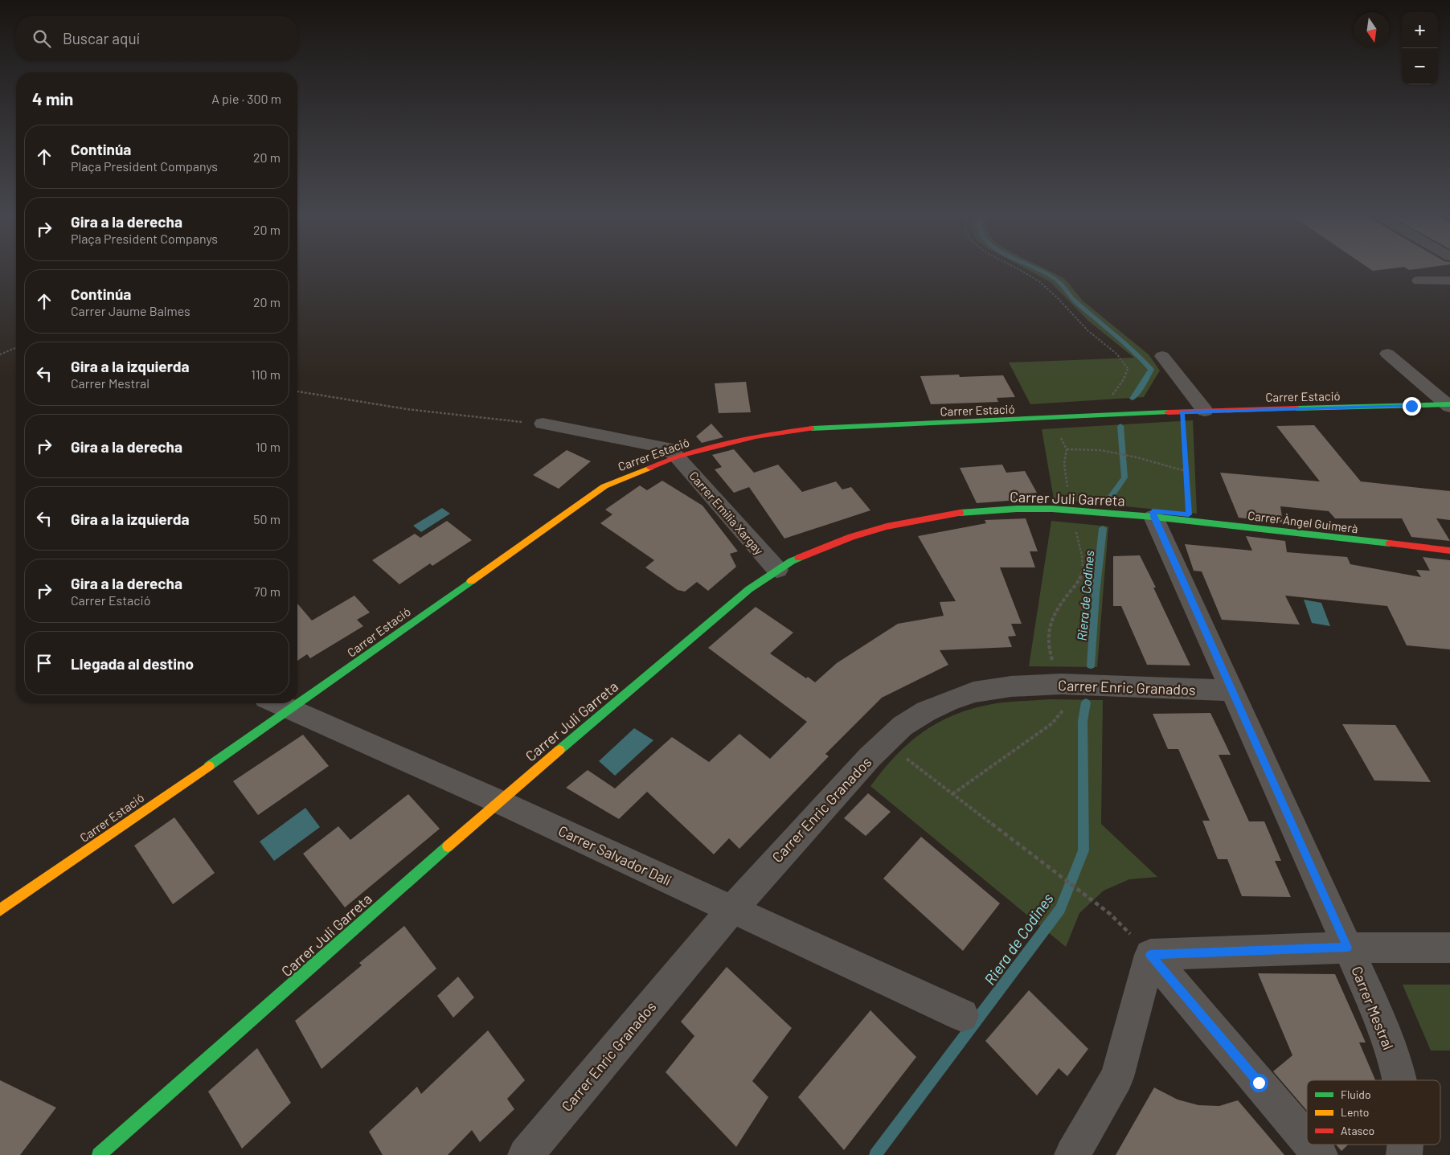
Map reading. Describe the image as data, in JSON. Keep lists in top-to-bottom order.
{
  "streets": {
    "street": [
      "Carrer Estació",
      "Carrer Juli Garreta",
      "Carrer Emilia Xargay",
      "Carrer Àngel Guimerà",
      "Carrer Enric Granados",
      "Carrer Salvador Dalí",
      "Carrer Mestral"
    ]
  },
  "crossings": [
    ["Carrer Estació", "Carrer Emilia Xargay"],
    ["Carrer Estació", "Carrer Salvador Dalí"],
    ["Carrer Juli Garreta", "Carrer Emilia Xargay"],
    ["Carrer Juli Garreta", "Carrer Àngel Guimerà"],
    ["Carrer Juli Garreta", "Carrer Salvador Dalí"],
    ["Carrer Juli Garreta", "Carrer Mestral"],
    ["Carrer Àngel Guimerà", "Carrer Mestral"],
    ["Carrer Enric Granados", "Carrer Salvador Dalí"],
    ["Carrer Enric Granados", "Carrer Mestral"]
  ],
  "water": ["Riera de Codines"],
  "legend": ["Fluido", "Lento", "Atasco"],
  "north": "bottom",
  "page": {
    "map_buttons": ["+", "−"],
    "search": "Buscar aquí",
    "heading": ["4 min", "A pie · 300 m"],
    "list": [
      ["Continúa", "Plaça President Companys", "20 m"],
      ["Gira a la derecha", "Plaça President Companys", "20 m"],
      ["Continúa", "Carrer Jaume Balmes", "20 m"],
      ["Gira a la izquierda", "Carrer Mestral", "110 m"],
      ["Gira a la derecha", "10 m"],
      ["Gira a la izquierda", "50 m"],
      ["Gira a la derecha", "Carrer Estació", "70 m"],
      "Llegada al destino"
    ]
  }
}
